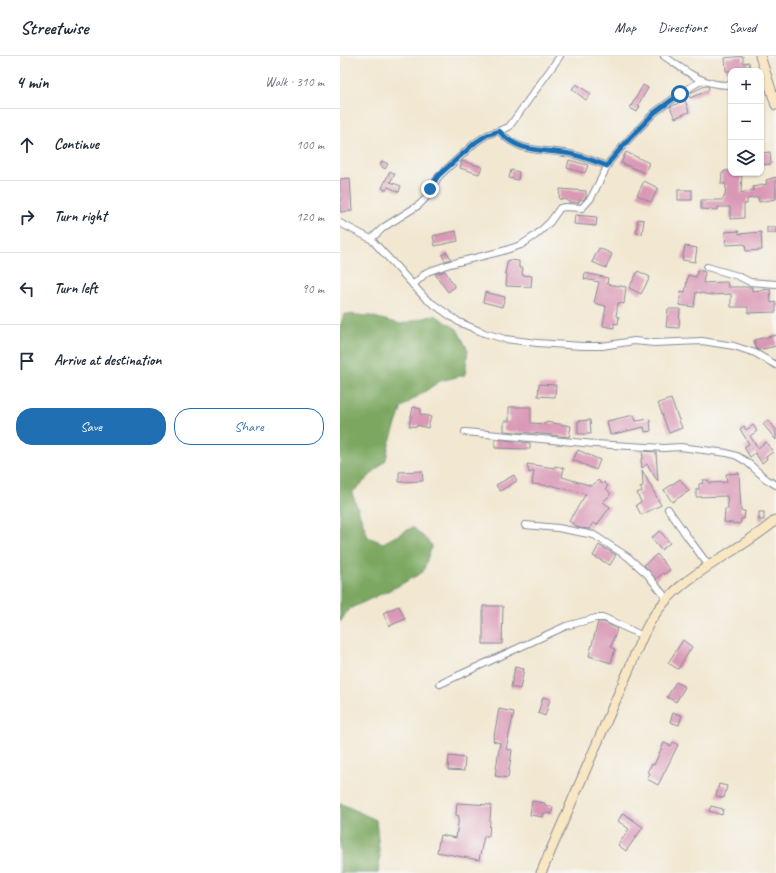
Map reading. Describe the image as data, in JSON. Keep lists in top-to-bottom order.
{
  "page": {
    "header": "Streetwise",
    "nav": ["Map", "Directions", "Saved"],
    "heading": ["4 min", "Walk · 310 m"],
    "map_buttons": ["+", "−"],
    "list": [
      ["Continue", "100 m"],
      ["Turn right", "120 m"],
      ["Turn left", "90 m"],
      "Arrive at destination"
    ],
    "buttons": ["Save", "Share"]
  }
}
